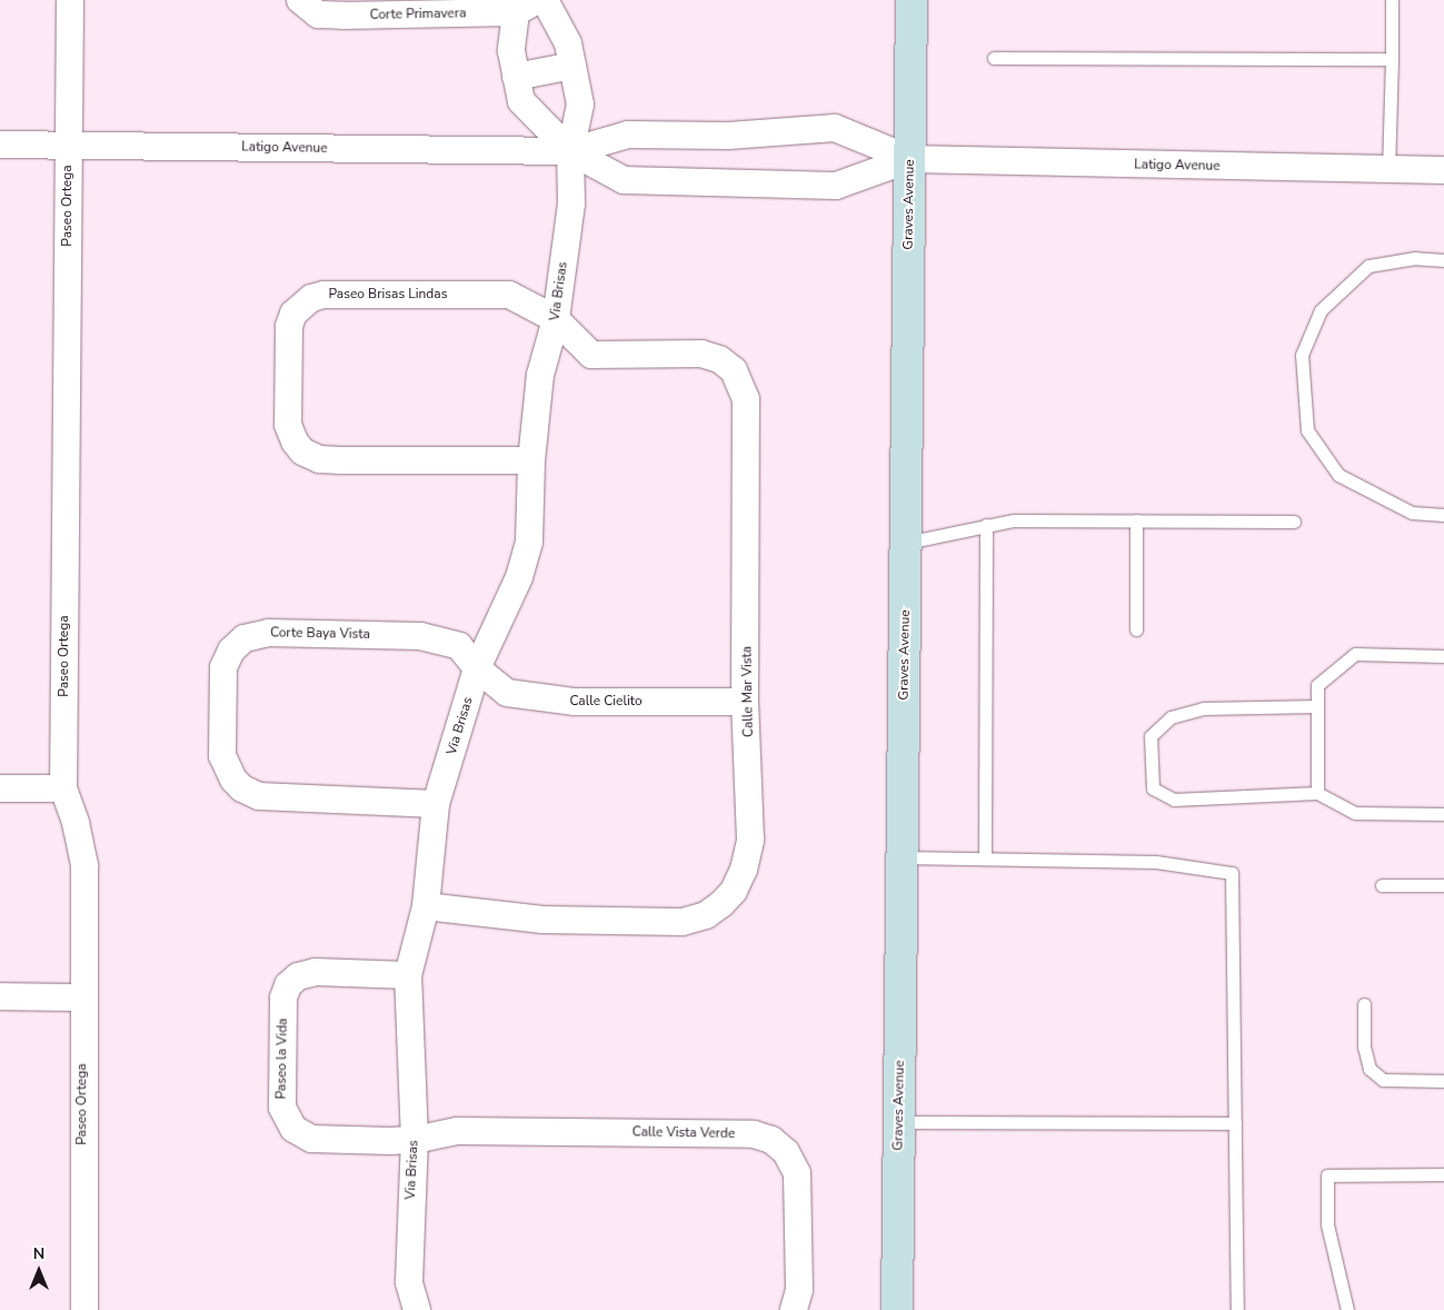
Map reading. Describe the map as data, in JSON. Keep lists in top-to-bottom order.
{
  "streets": {
    "street": [
      "Corte Primavera",
      "Latigo Avenue",
      "Graves Avenue",
      "Paseo Ortega",
      "Via Brisas",
      "Paseo Brisas Lindas",
      "Corte Baya Vista",
      "Calle Mar Vista",
      "Calle Cielito",
      "Paseo la Vida",
      "Calle Vista Verde"
    ]
  },
  "crossings": [
    ["Latigo Avenue", "Graves Avenue"],
    ["Latigo Avenue", "Paseo Ortega"],
    ["Latigo Avenue", "Via Brisas"],
    ["Via Brisas", "Paseo Brisas Lindas"],
    ["Via Brisas", "Corte Baya Vista"],
    ["Via Brisas", "Calle Mar Vista"],
    ["Via Brisas", "Calle Cielito"],
    ["Via Brisas", "Paseo la Vida"],
    ["Via Brisas", "Calle Vista Verde"],
    ["Paseo Brisas Lindas", "Calle Mar Vista"],
    ["Corte Baya Vista", "Calle Cielito"],
    ["Calle Mar Vista", "Calle Cielito"],
    ["Paseo la Vida", "Calle Vista Verde"]
  ],
  "north": "top"
}
